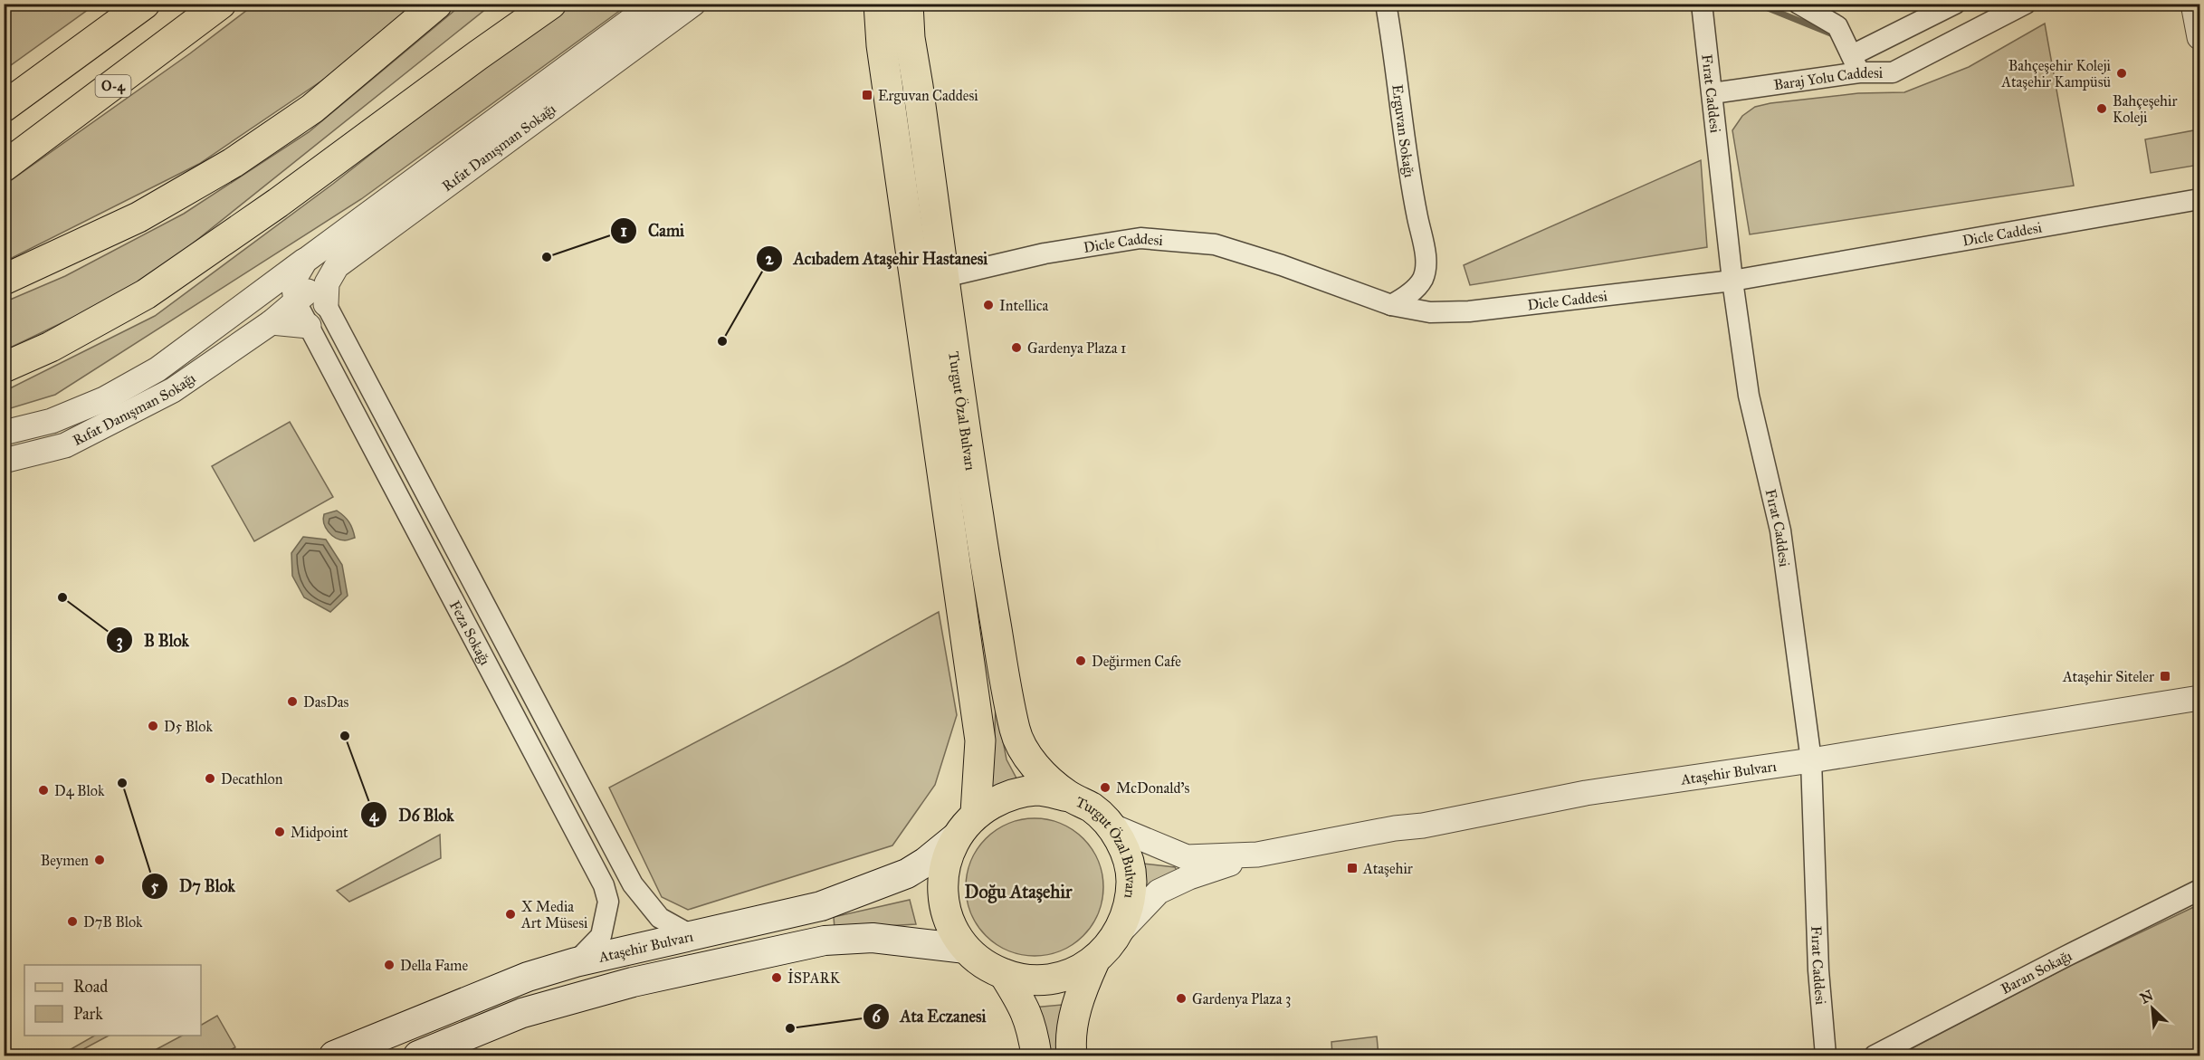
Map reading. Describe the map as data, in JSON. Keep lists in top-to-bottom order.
{
  "streets": {
    "main road": ["O-4", "Turgut Özal Bulvarı", "Ataşehir Bulvarı"],
    "street": [
      "Baraj Yolu Caddesi",
      "Fırat Caddesi",
      "Erguvan Sokağı",
      "Rıfat Danışman Sokağı",
      "Dicle Caddesi",
      "Feza Sokağı",
      "Baran Sokağı"
    ]
  },
  "crossings": [
    ["Baraj Yolu Caddesi", "Fırat Caddesi"],
    ["Fırat Caddesi", "Dicle Caddesi"],
    ["Fırat Caddesi", "Ataşehir Bulvarı"],
    ["Erguvan Sokağı", "Dicle Caddesi"],
    ["Rıfat Danışman Sokağı", "Feza Sokağı"],
    ["Dicle Caddesi", "Turgut Özal Bulvarı"],
    ["Turgut Özal Bulvarı", "Ataşehir Bulvarı"],
    ["Feza Sokağı", "Ataşehir Bulvarı"]
  ],
  "districts": ["Doğu Ataşehir"],
  "places": {
    "other": [
      "Bahçeşehir Koleji Ataşehir Kampüsü",
      "Bahçeşehir Koleji",
      "Cami",
      "Intellica",
      "Acıbadem Ataşehir Hastanesi",
      "Gardenya Plaza 1",
      "B Blok",
      "Değirmen Cafe",
      "DasDas",
      "D5 Blok",
      "D6 Blok",
      "Decathlon",
      "D7 Blok",
      "McDonald's",
      "D4 Blok",
      "Midpoint",
      "Beymen",
      "X Media Art Müsesi",
      "D7B Blok",
      "Della Fame",
      "İSPARK",
      "Gardenya Plaza 3",
      "Ata Eczanesi"
    ],
    "transit": ["Erguvan Caddesi", "Ataşehir Siteler", "Ataşehir"]
  },
  "legend": ["Road", "Park"],
  "north": "top left"
}
